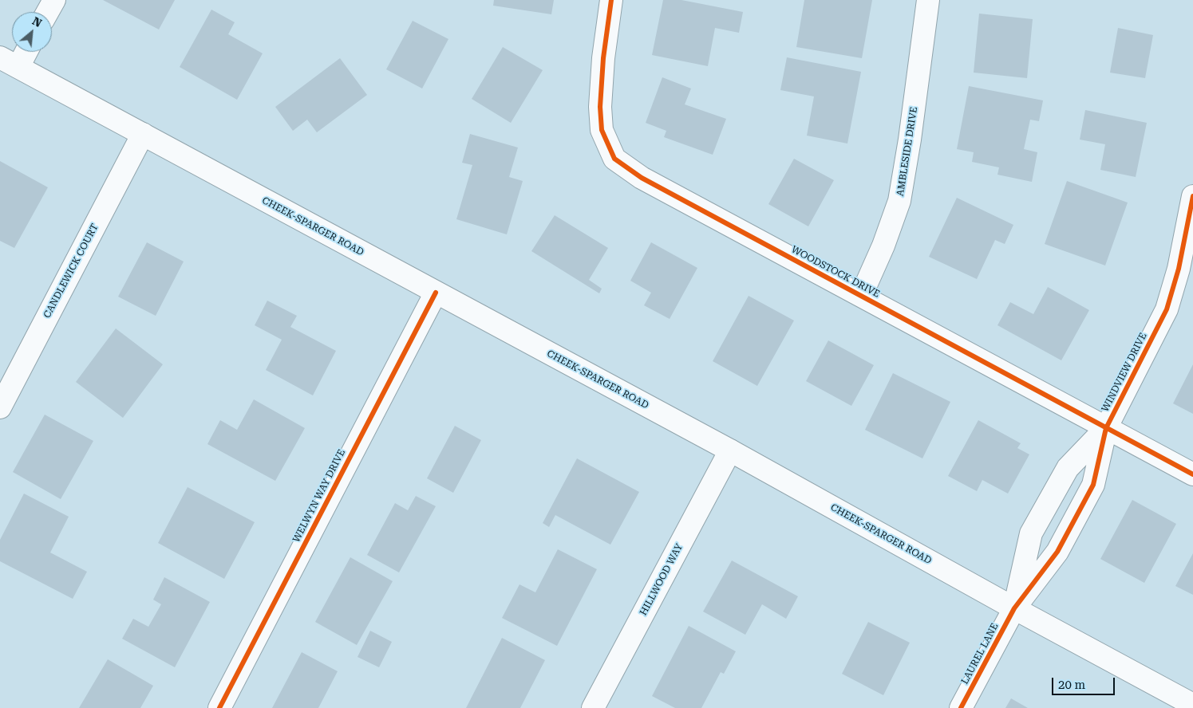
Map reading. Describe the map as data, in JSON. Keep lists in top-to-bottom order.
{
  "streets": {
    "street": [
      "AMBLESIDE DRIVE",
      "CHEEK-SPARGER ROAD",
      "CANDLEWICK COURT",
      "WOODSTOCK DRIVE",
      "WINDVIEW DRIVE",
      "WELWYN WAY DRIVE",
      "HILLWOOD WAY",
      "LAUREL LANE"
    ]
  },
  "crossings": [
    ["AMBLESIDE DRIVE", "WOODSTOCK DRIVE"],
    ["CHEEK-SPARGER ROAD", "CANDLEWICK COURT"],
    ["CHEEK-SPARGER ROAD", "WINDVIEW DRIVE"],
    ["CHEEK-SPARGER ROAD", "WELWYN WAY DRIVE"],
    ["CHEEK-SPARGER ROAD", "HILLWOOD WAY"],
    ["CHEEK-SPARGER ROAD", "LAUREL LANE"],
    ["WOODSTOCK DRIVE", "WINDVIEW DRIVE"],
    ["WINDVIEW DRIVE", "LAUREL LANE"]
  ],
  "scale_bar": "20 m",
  "north": "top right"
}
